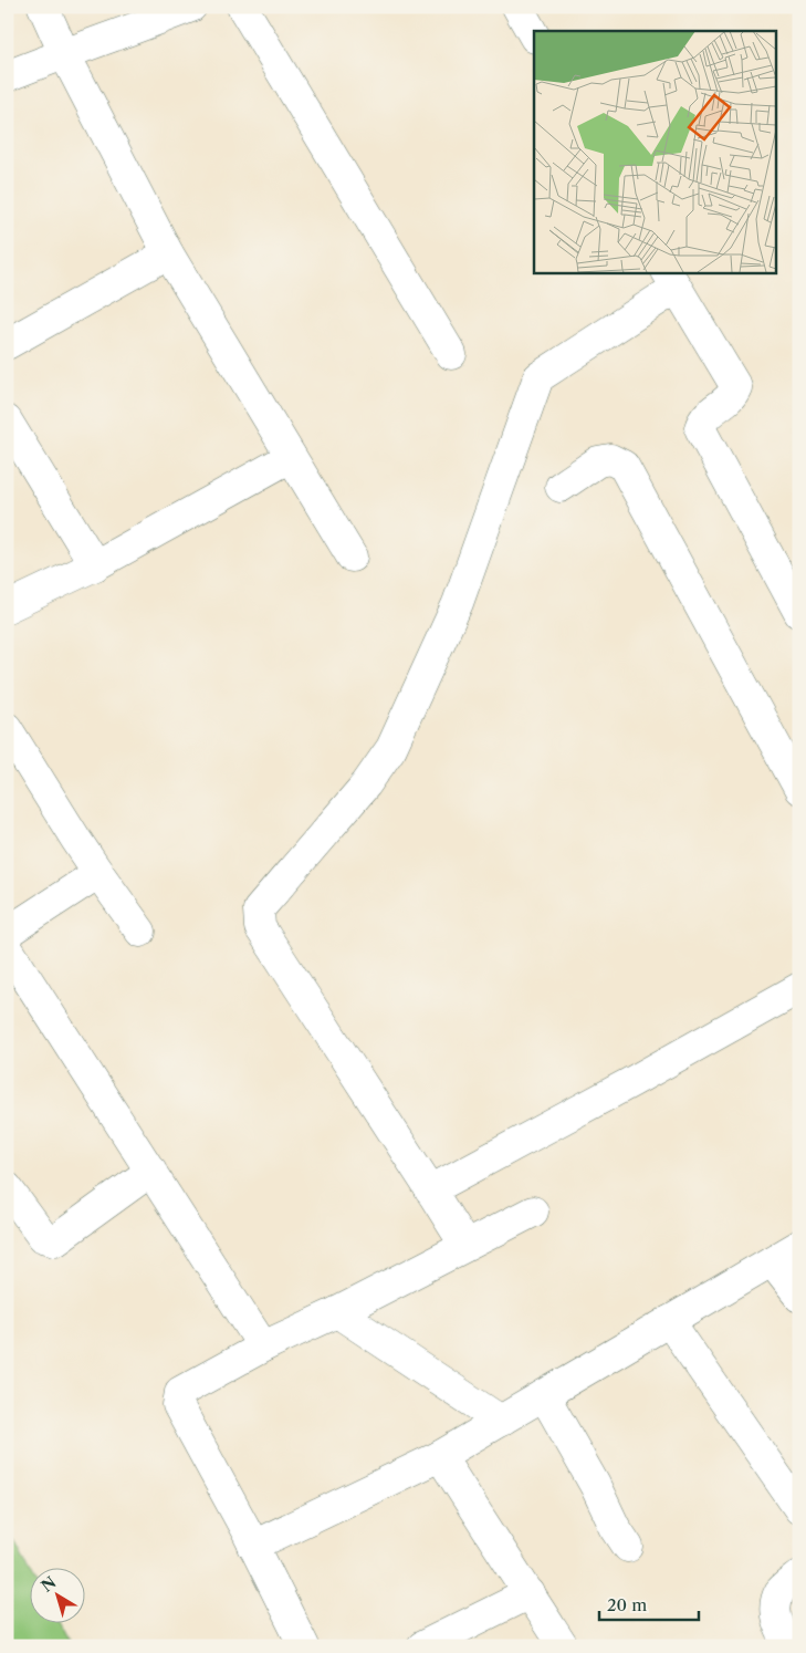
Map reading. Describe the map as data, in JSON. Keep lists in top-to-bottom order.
{
  "scale_bar": "20 m",
  "north": "top left"
}
